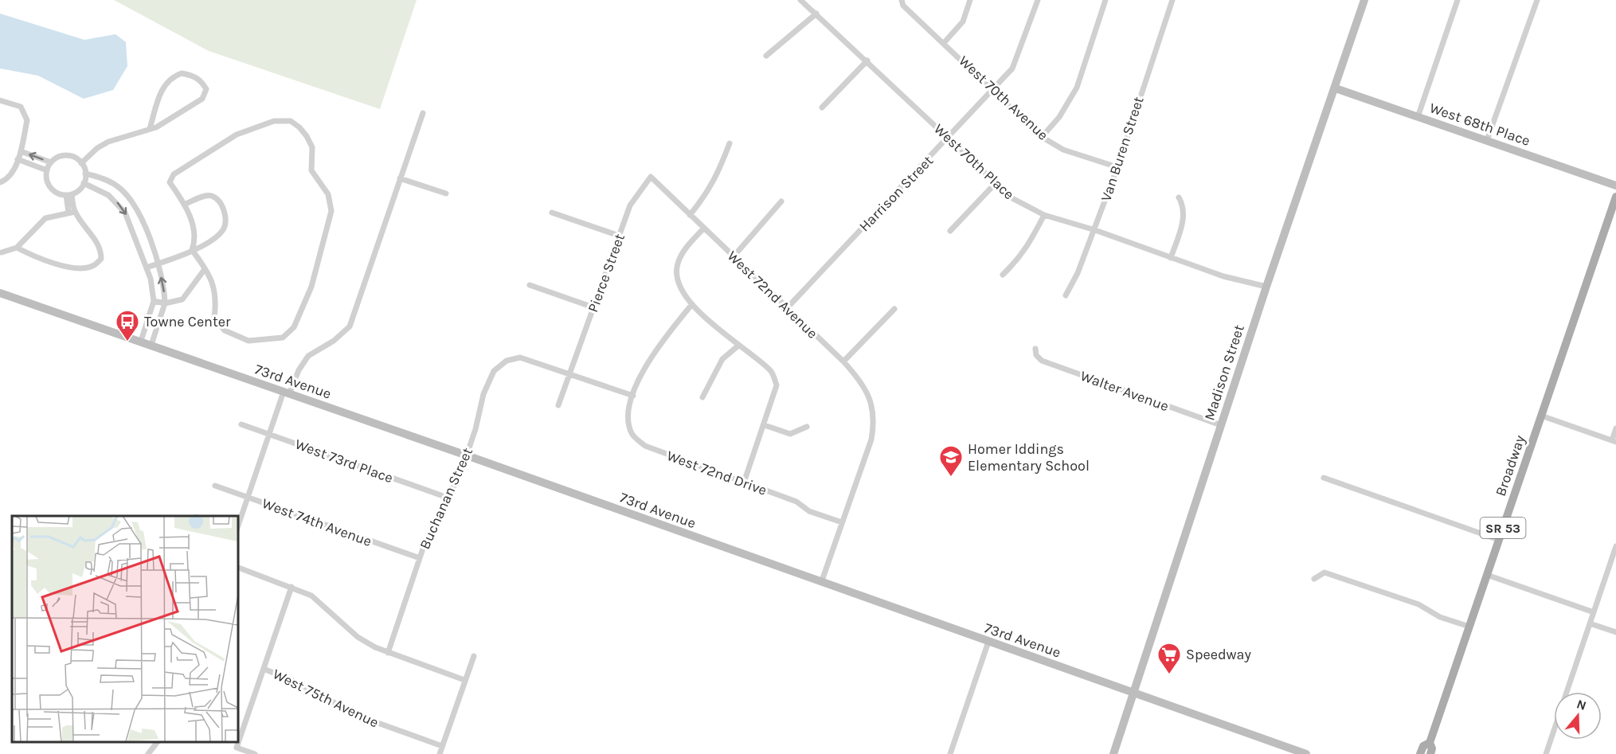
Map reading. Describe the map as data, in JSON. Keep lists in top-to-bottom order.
{
  "streets": {
    "main road": ["Broadway", "SR 53"],
    "street": [
      "West 70th Avenue",
      "West 68th Place",
      "Van Buren Street",
      "West 70th Place",
      "Harrison Street",
      "Pierce Street",
      "West 72nd Avenue",
      "Madison Street",
      "73rd Avenue",
      "Walter Avenue",
      "West 73rd Place",
      "West 72nd Drive",
      "Buchanan Street",
      "West 74th Avenue",
      "West 75th Avenue"
    ]
  },
  "crossings": [
    ["West 70th Avenue", "Van Buren Street"],
    ["West 70th Avenue", "Harrison Street"],
    ["West 68th Place", "Madison Street"],
    ["Van Buren Street", "West 70th Place"],
    ["West 70th Place", "Harrison Street"],
    ["West 70th Place", "Madison Street"],
    ["Harrison Street", "West 72nd Avenue"],
    ["Pierce Street", "West 72nd Avenue"],
    ["Pierce Street", "Buchanan Street"],
    ["West 72nd Avenue", "West 72nd Drive"],
    ["Madison Street", "73rd Avenue"],
    ["Madison Street", "Walter Avenue"],
    ["73rd Avenue", "Buchanan Street"],
    ["West 73rd Place", "Buchanan Street"],
    ["Buchanan Street", "West 74th Avenue"]
  ],
  "places": {
    "bus stop": ["Towne Center"],
    "school or university": ["Homer Iddings Elementary School"],
    "supermarket": ["Speedway"]
  },
  "north": "top"
}
